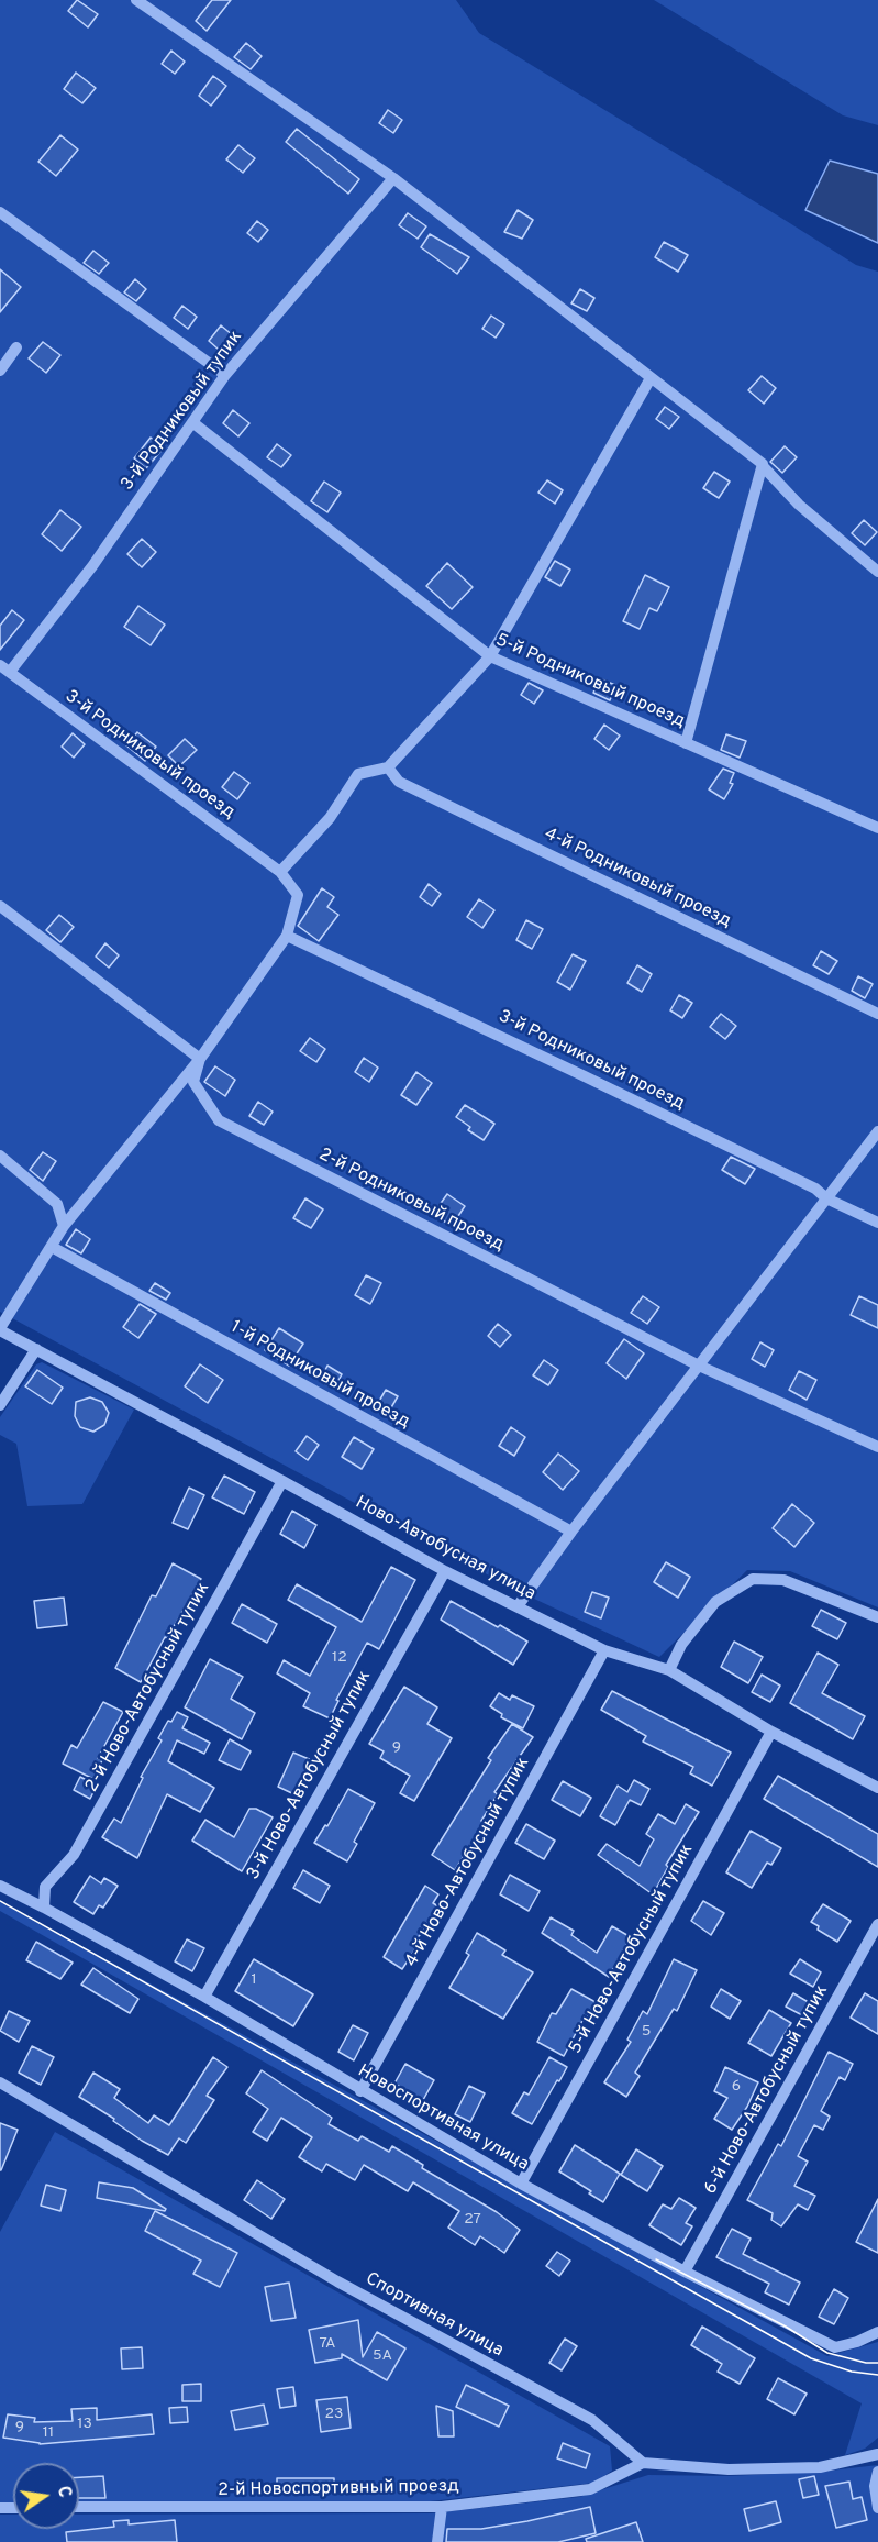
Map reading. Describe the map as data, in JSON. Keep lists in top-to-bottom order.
{
  "streets": {
    "street": [
      "3-й Родниковый тупик",
      "5-й Родниковый проезд",
      "3-й Родниковый проезд",
      "4-й Родниковый проезд",
      "2-й Родниковый проезд",
      "1-й Родниковый проезд",
      "Ново-Автобусная улица",
      "2-й Ново-Автобусный тупик",
      "3-й Ново-Автобусный тупик",
      "4-й Ново-Автобусный тупик",
      "5-й Ново-Автобусный тупик",
      "6-й Ново-Автобусный тупик",
      "Новоспортивная улица",
      "Спортивная улица",
      "2-й Новоспортивный проезд"
    ]
  },
  "crossings": [
    ["3-й Родниковый тупик", "5-й Родниковый проезд"],
    ["3-й Родниковый тупик", "3-й Родниковый проезд"],
    ["Ново-Автобусная улица", "2-й Ново-Автобусный тупик"],
    ["Ново-Автобусная улица", "3-й Ново-Автобусный тупик"],
    ["Ново-Автобусная улица", "4-й Ново-Автобусный тупик"],
    ["Ново-Автобусная улица", "5-й Ново-Автобусный тупик"],
    ["2-й Ново-Автобусный тупик", "Новоспортивная улица"],
    ["3-й Ново-Автобусный тупик", "Новоспортивная улица"],
    ["4-й Ново-Автобусный тупик", "Новоспортивная улица"],
    ["5-й Ново-Автобусный тупик", "Новоспортивная улица"],
    ["6-й Ново-Автобусный тупик", "Новоспортивная улица"],
    ["Спортивная улица", "2-й Новоспортивный проезд"]
  ],
  "house_numbers": [
    "12",
    "9",
    "1",
    "5",
    "6",
    "27",
    "7А",
    "5А",
    "23",
    "13",
    "9",
    "11"
  ],
  "north": "right"
}
